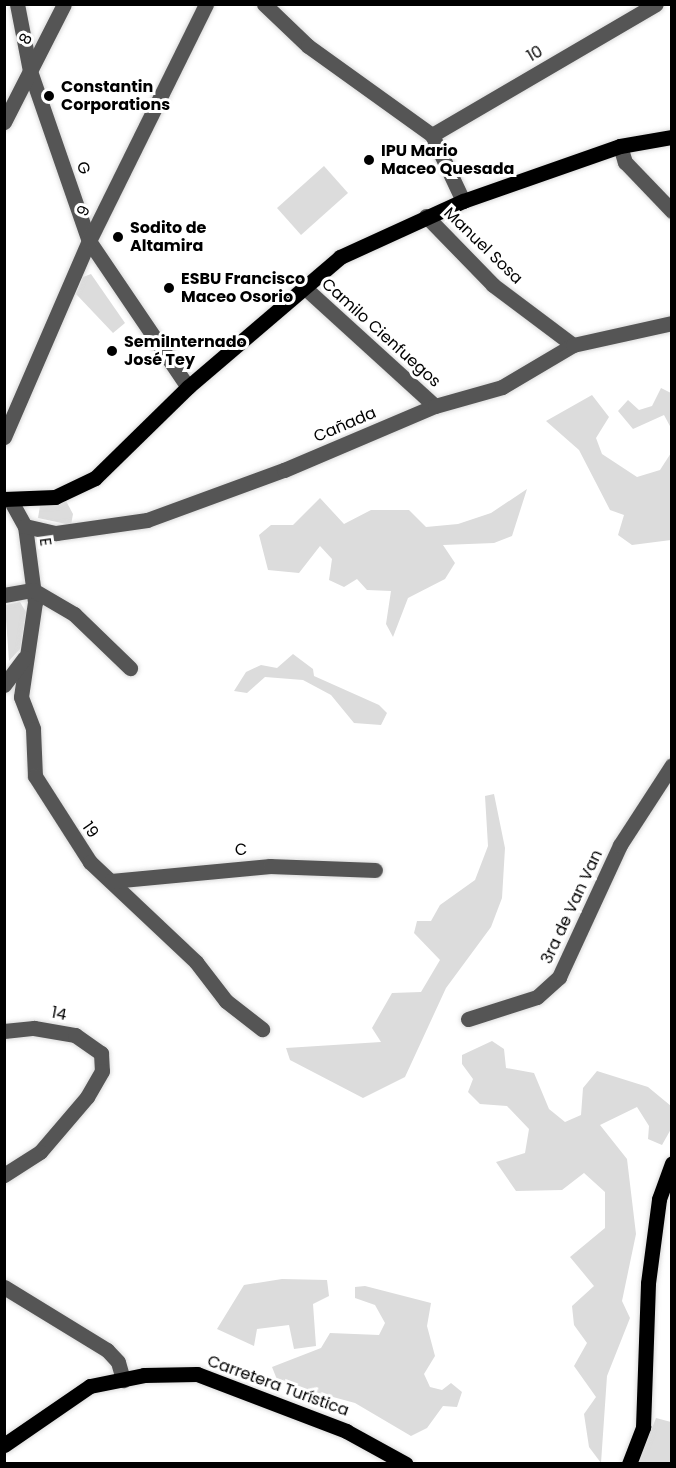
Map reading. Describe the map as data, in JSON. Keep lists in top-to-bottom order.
{
  "streets": {
    "main road": ["Carretera Turística"],
    "street": [
      "8",
      "10",
      "G",
      "9",
      "Manuel Sosa",
      "Camilo Cienfuegos",
      "Cañada",
      "E",
      "19",
      "C",
      "3ra de Van Van",
      "14"
    ]
  },
  "crossings": [
    ["8", "G"],
    ["G", "9"],
    ["Manuel Sosa", "Cañada"],
    ["Camilo Cienfuegos", "Cañada"],
    ["Cañada", "E"],
    ["E", "19"],
    ["19", "C"]
  ],
  "places": [
    "Constantin Corporations",
    "IPU Mario Maceo Quesada",
    "Sodito de Altamira",
    "ESBU Francisco Maceo Osorio",
    "SemiInternado José Tey"
  ]
}
